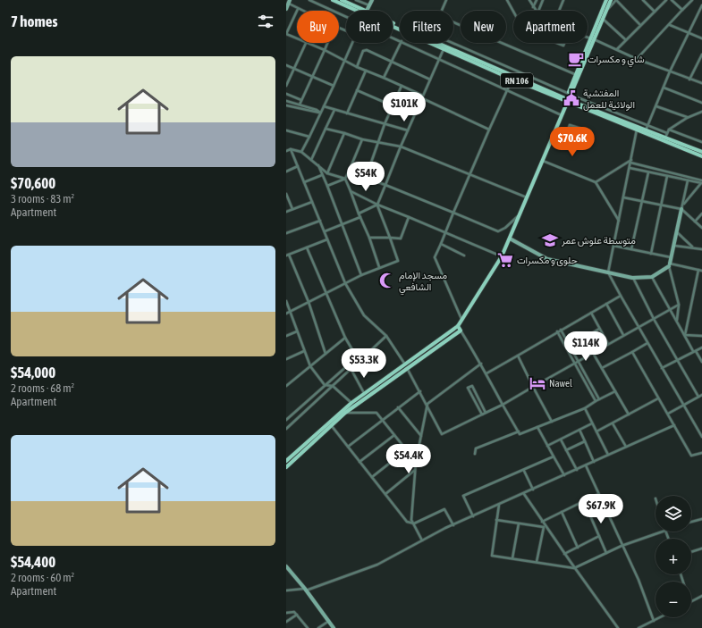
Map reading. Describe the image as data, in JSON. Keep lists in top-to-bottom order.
{
  "streets": {
    "main road": ["RN 106"]
  },
  "places": {
    "cafe": ["شاي و مكسرات"],
    "public building": ["المفتشية الولائية للعمل"],
    "school or university": ["متوسطة علوش عمر"],
    "supermarket": ["حلوى و مكسرات"],
    "mosque": ["مسجد الإمام الشافعي"],
    "hotel": ["Nawel"]
  },
  "page": {
    "heading": "7 homes",
    "chip": [
      "Buy",
      "Rent",
      "Filters",
      "New",
      "Apartment"
    ],
    "list": [
      {
        "name": "$70,600",
        "note": "3 rooms · 83 m² · Apartment"
      },
      {
        "name": "$54,000",
        "note": "2 rooms · 68 m² · Apartment"
      },
      {
        "name": "$54,400",
        "note": "2 rooms · 60 m² · Apartment"
      }
    ],
    "price": [
      "$101K",
      "$70.6K",
      "$54K",
      "$114K",
      "$53.3K",
      "$54.4K",
      "$67.9K"
    ],
    "map_buttons": ["+", "−"]
  }
}
